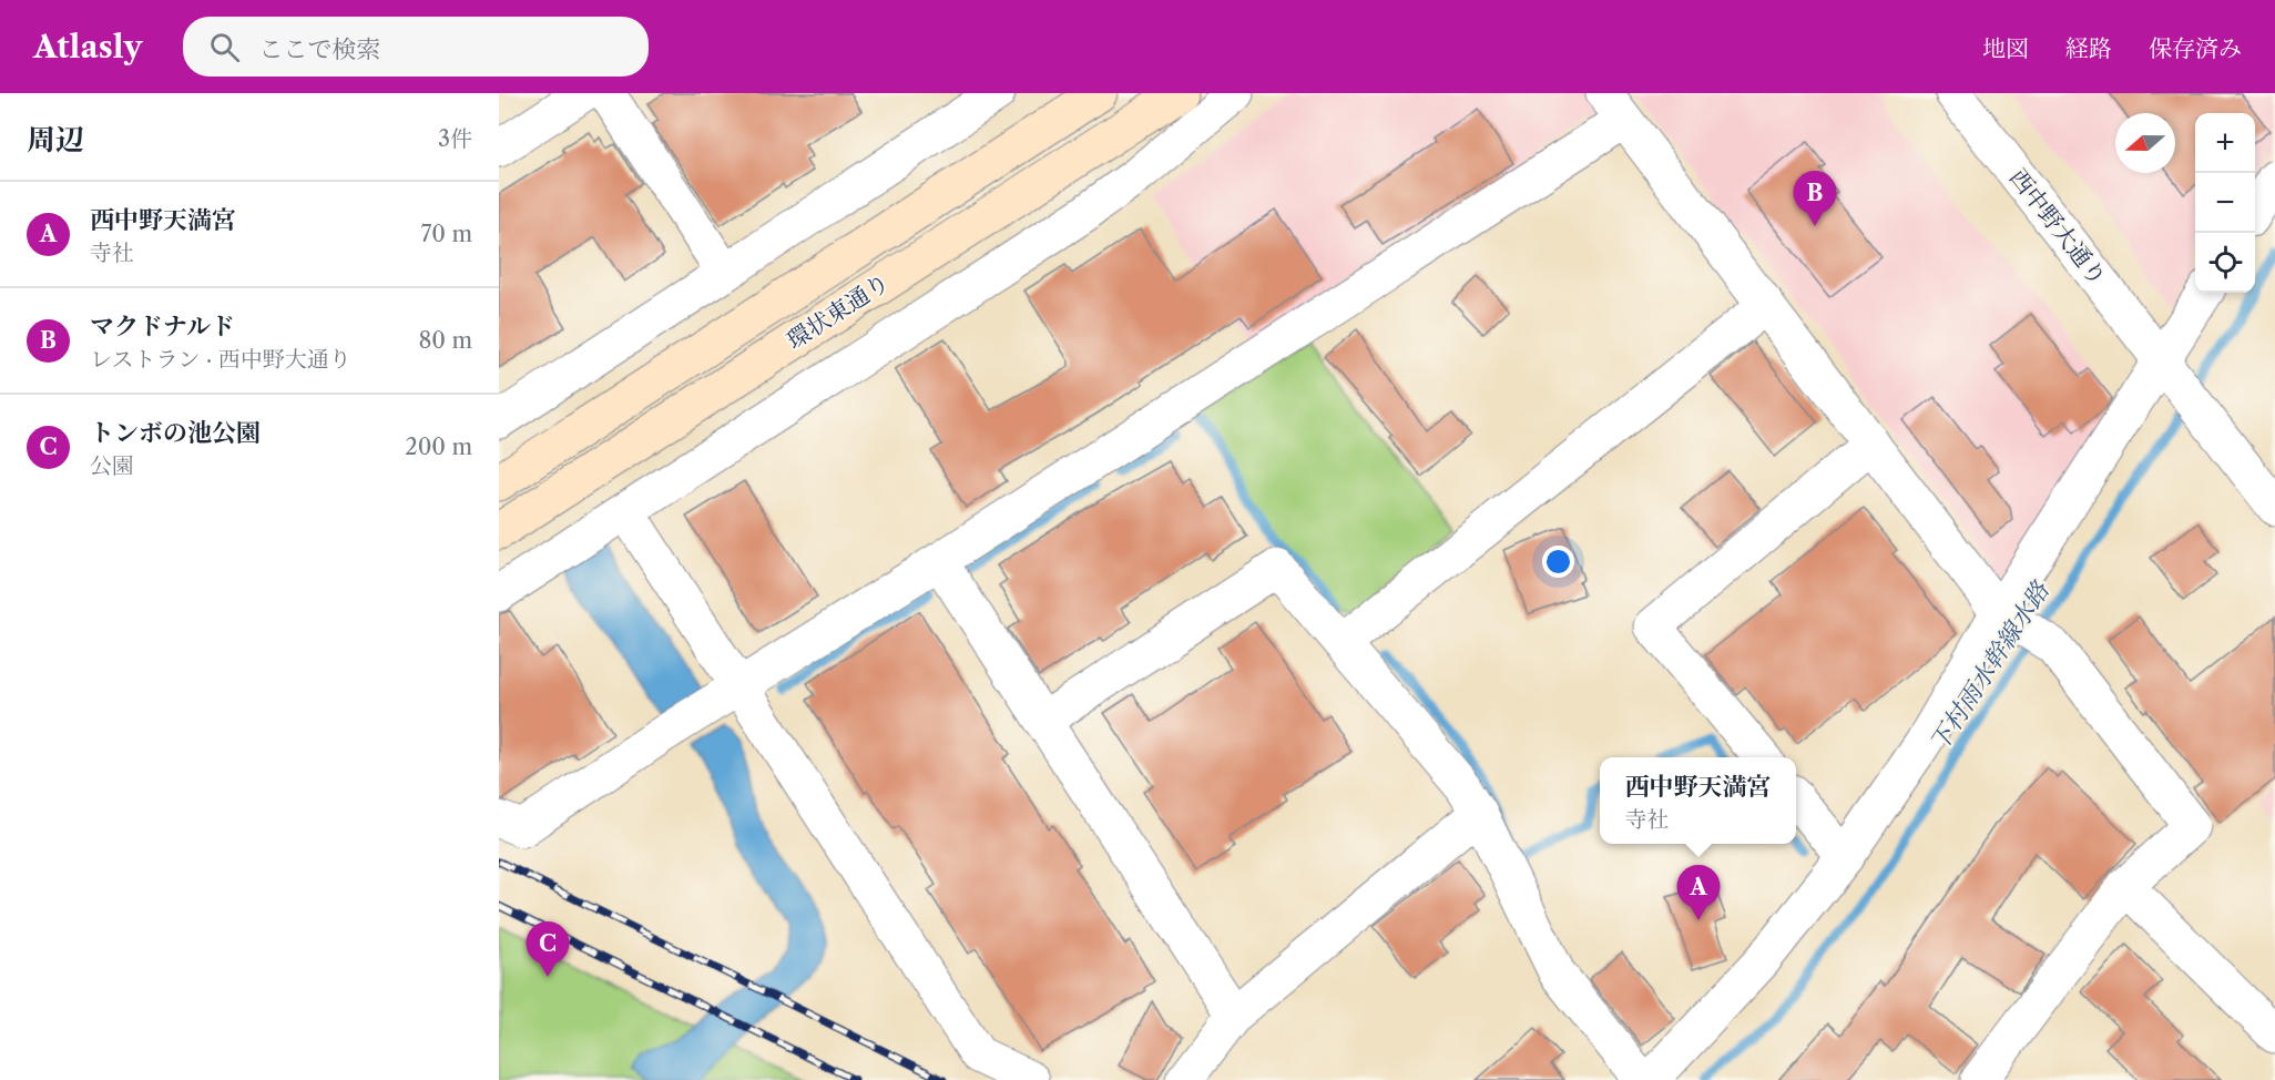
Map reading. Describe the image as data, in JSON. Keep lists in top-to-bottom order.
{
  "streets": {
    "main road": ["環状東通り"],
    "street": ["西中野大通り"]
  },
  "water": ["下村雨水幹線水路"],
  "north": "left",
  "page": {
    "header": "Atlasly",
    "search": "ここで検索",
    "nav": ["地図", "経路", "保存済み"],
    "heading": ["周辺", "3件"],
    "map_buttons": ["+", "−"],
    "pins": ["B", "A", "C"],
    "list": [
      {
        "mark": "A",
        "name": "西中野天満宮",
        "note": "寺社",
        "value": "70 m"
      },
      {
        "mark": "B",
        "name": "マクドナルド",
        "note": "レストラン · 西中野大通り",
        "value": "80 m"
      },
      {
        "mark": "C",
        "name": "トンボの池公園",
        "note": "公園",
        "value": "200 m"
      }
    ],
    "popup": ["西中野天満宮", "寺社"]
  }
}
